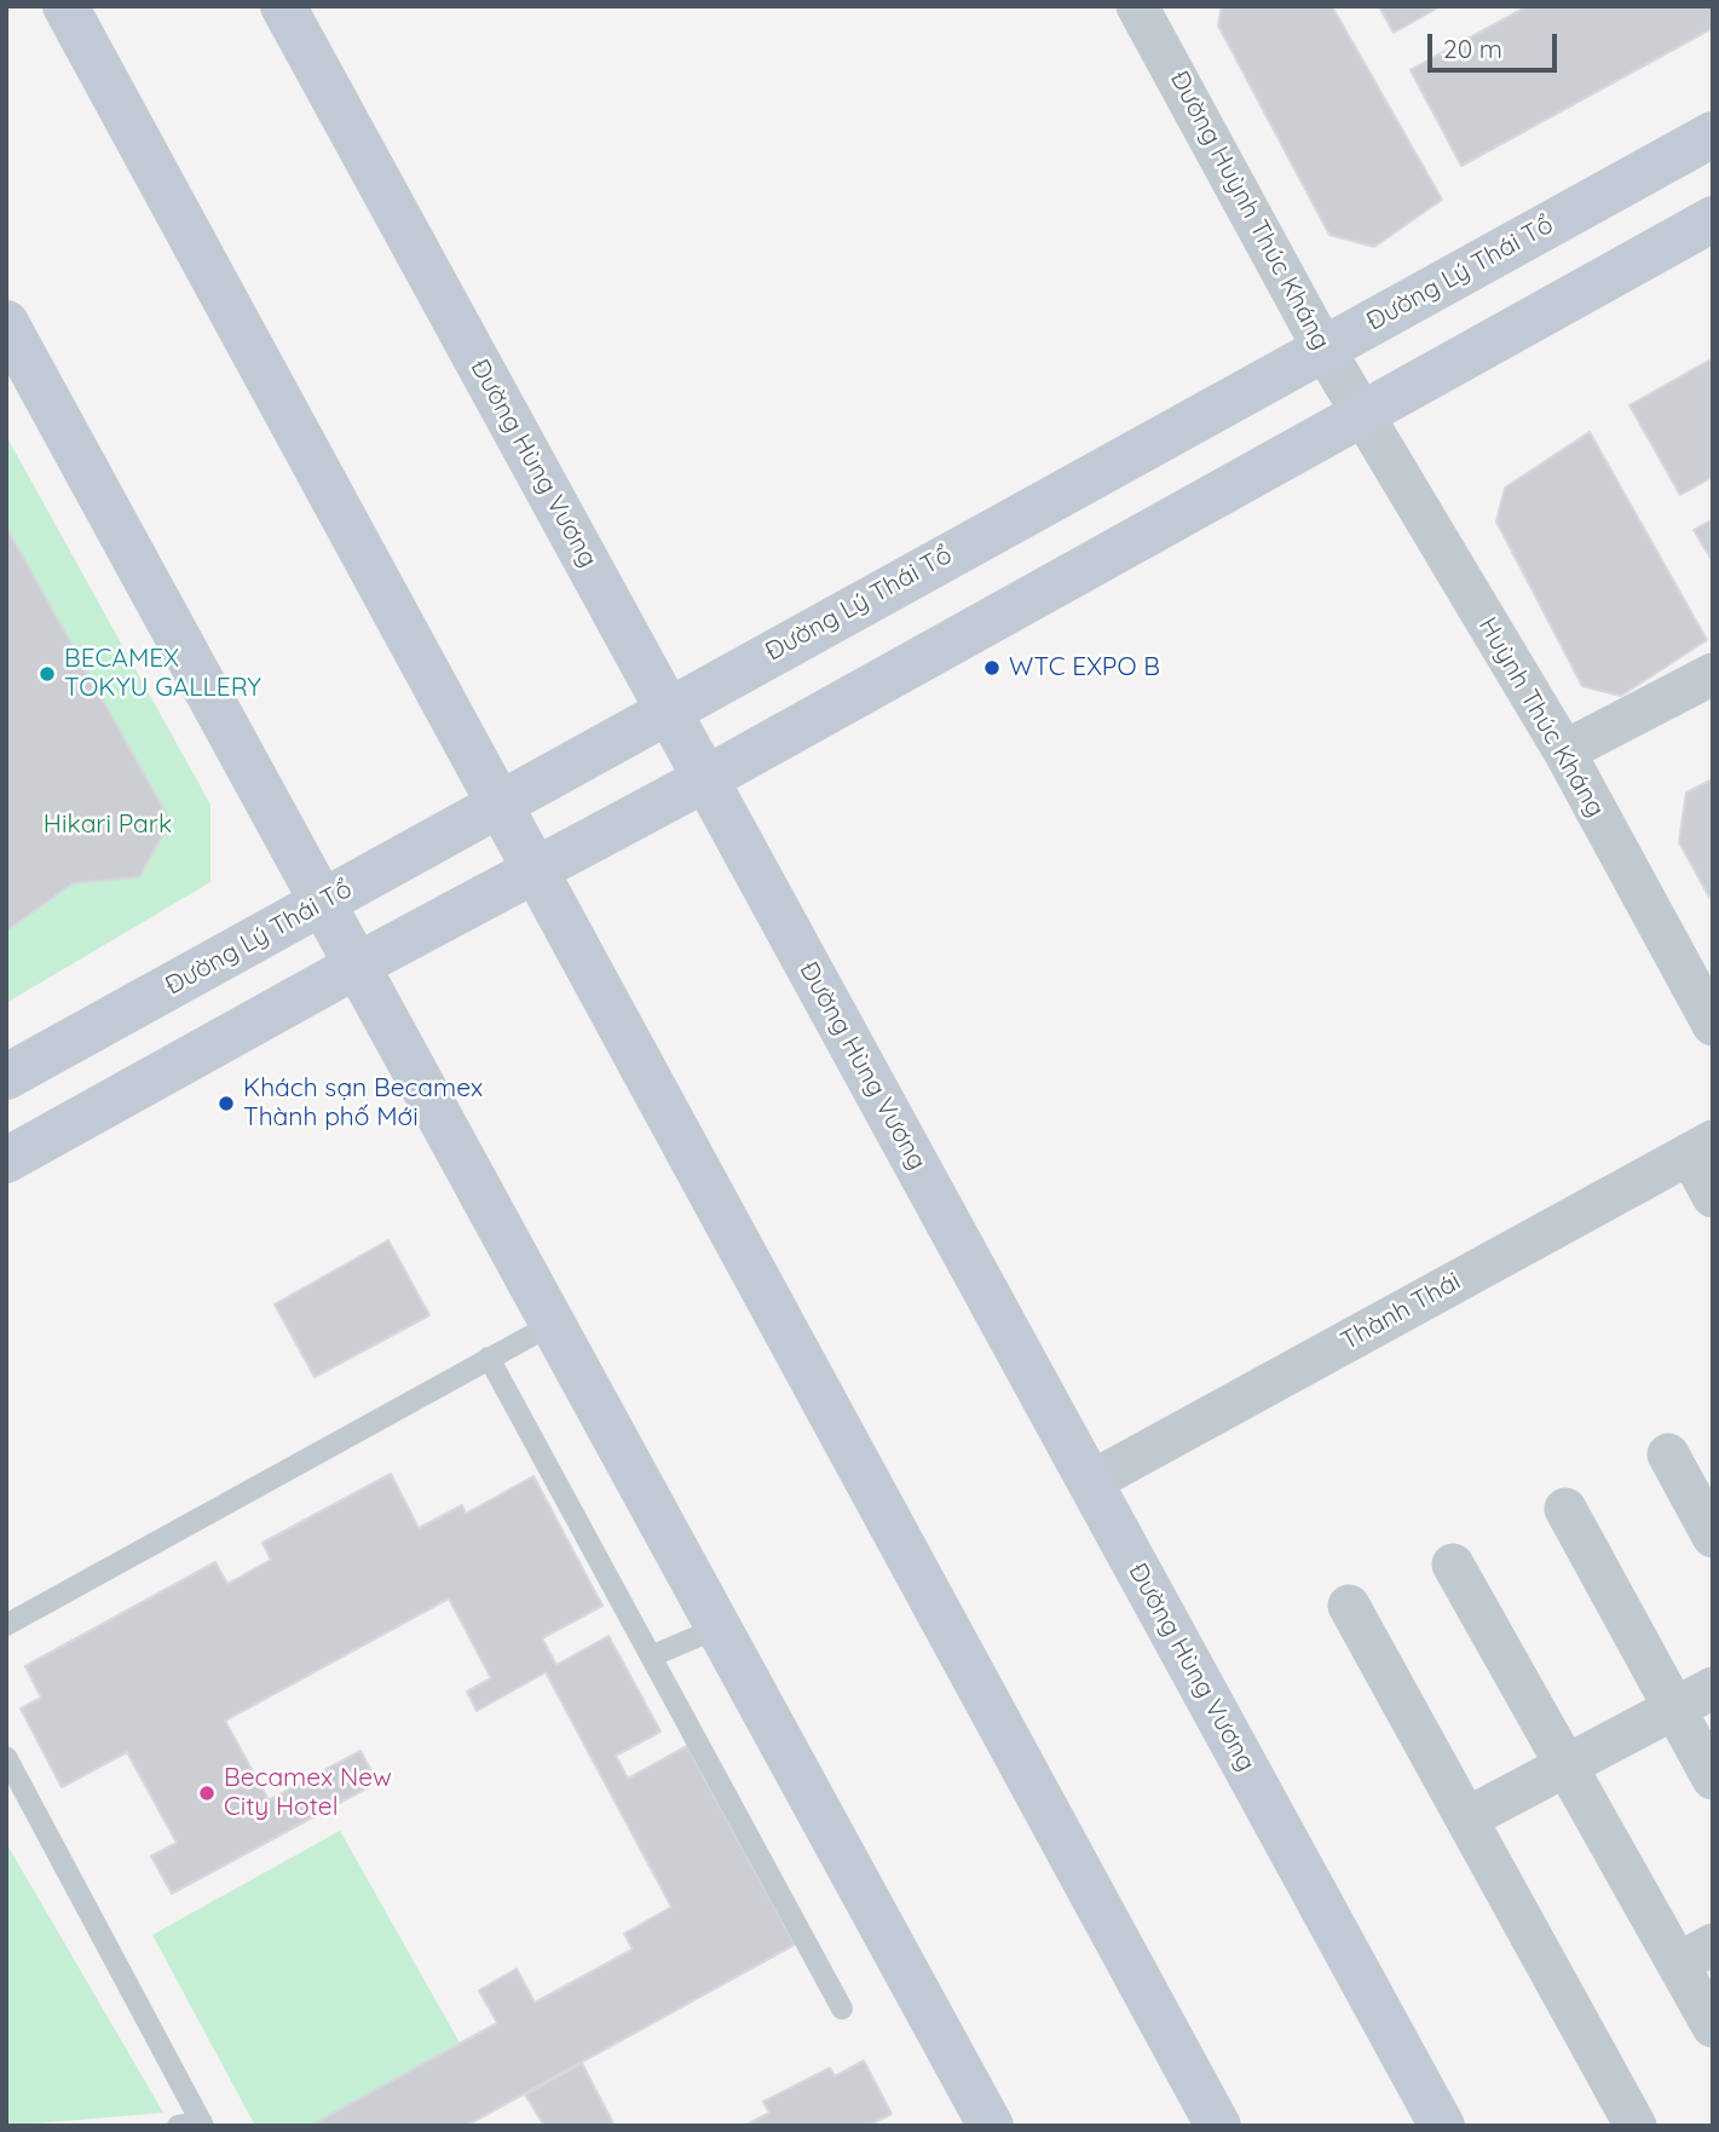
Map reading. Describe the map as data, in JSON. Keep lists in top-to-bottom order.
{
  "streets": {
    "main road": ["Đường Lý Thái Tổ", "Đường Hùng Vương"],
    "street": ["Đường Huỳnh Thúc Kháng", "Huỳnh Thúc Kháng", "Thành Thái"]
  },
  "crossings": [
    ["Đường Huỳnh Thúc Kháng", "Đường Lý Thái Tổ"],
    ["Đường Huỳnh Thúc Kháng", "Huỳnh Thúc Kháng"],
    ["Đường Lý Thái Tổ", "Đường Hùng Vương"],
    ["Đường Hùng Vương", "Thành Thái"]
  ],
  "parks": ["Hikari Park"],
  "places": [
    "WTC EXPO B",
    "BECAMEX TOKYU GALLERY",
    "Khách sạn Becamex Thành phố Mới",
    "Becamex New City Hotel"
  ],
  "scale_bar": "20 m"
}
